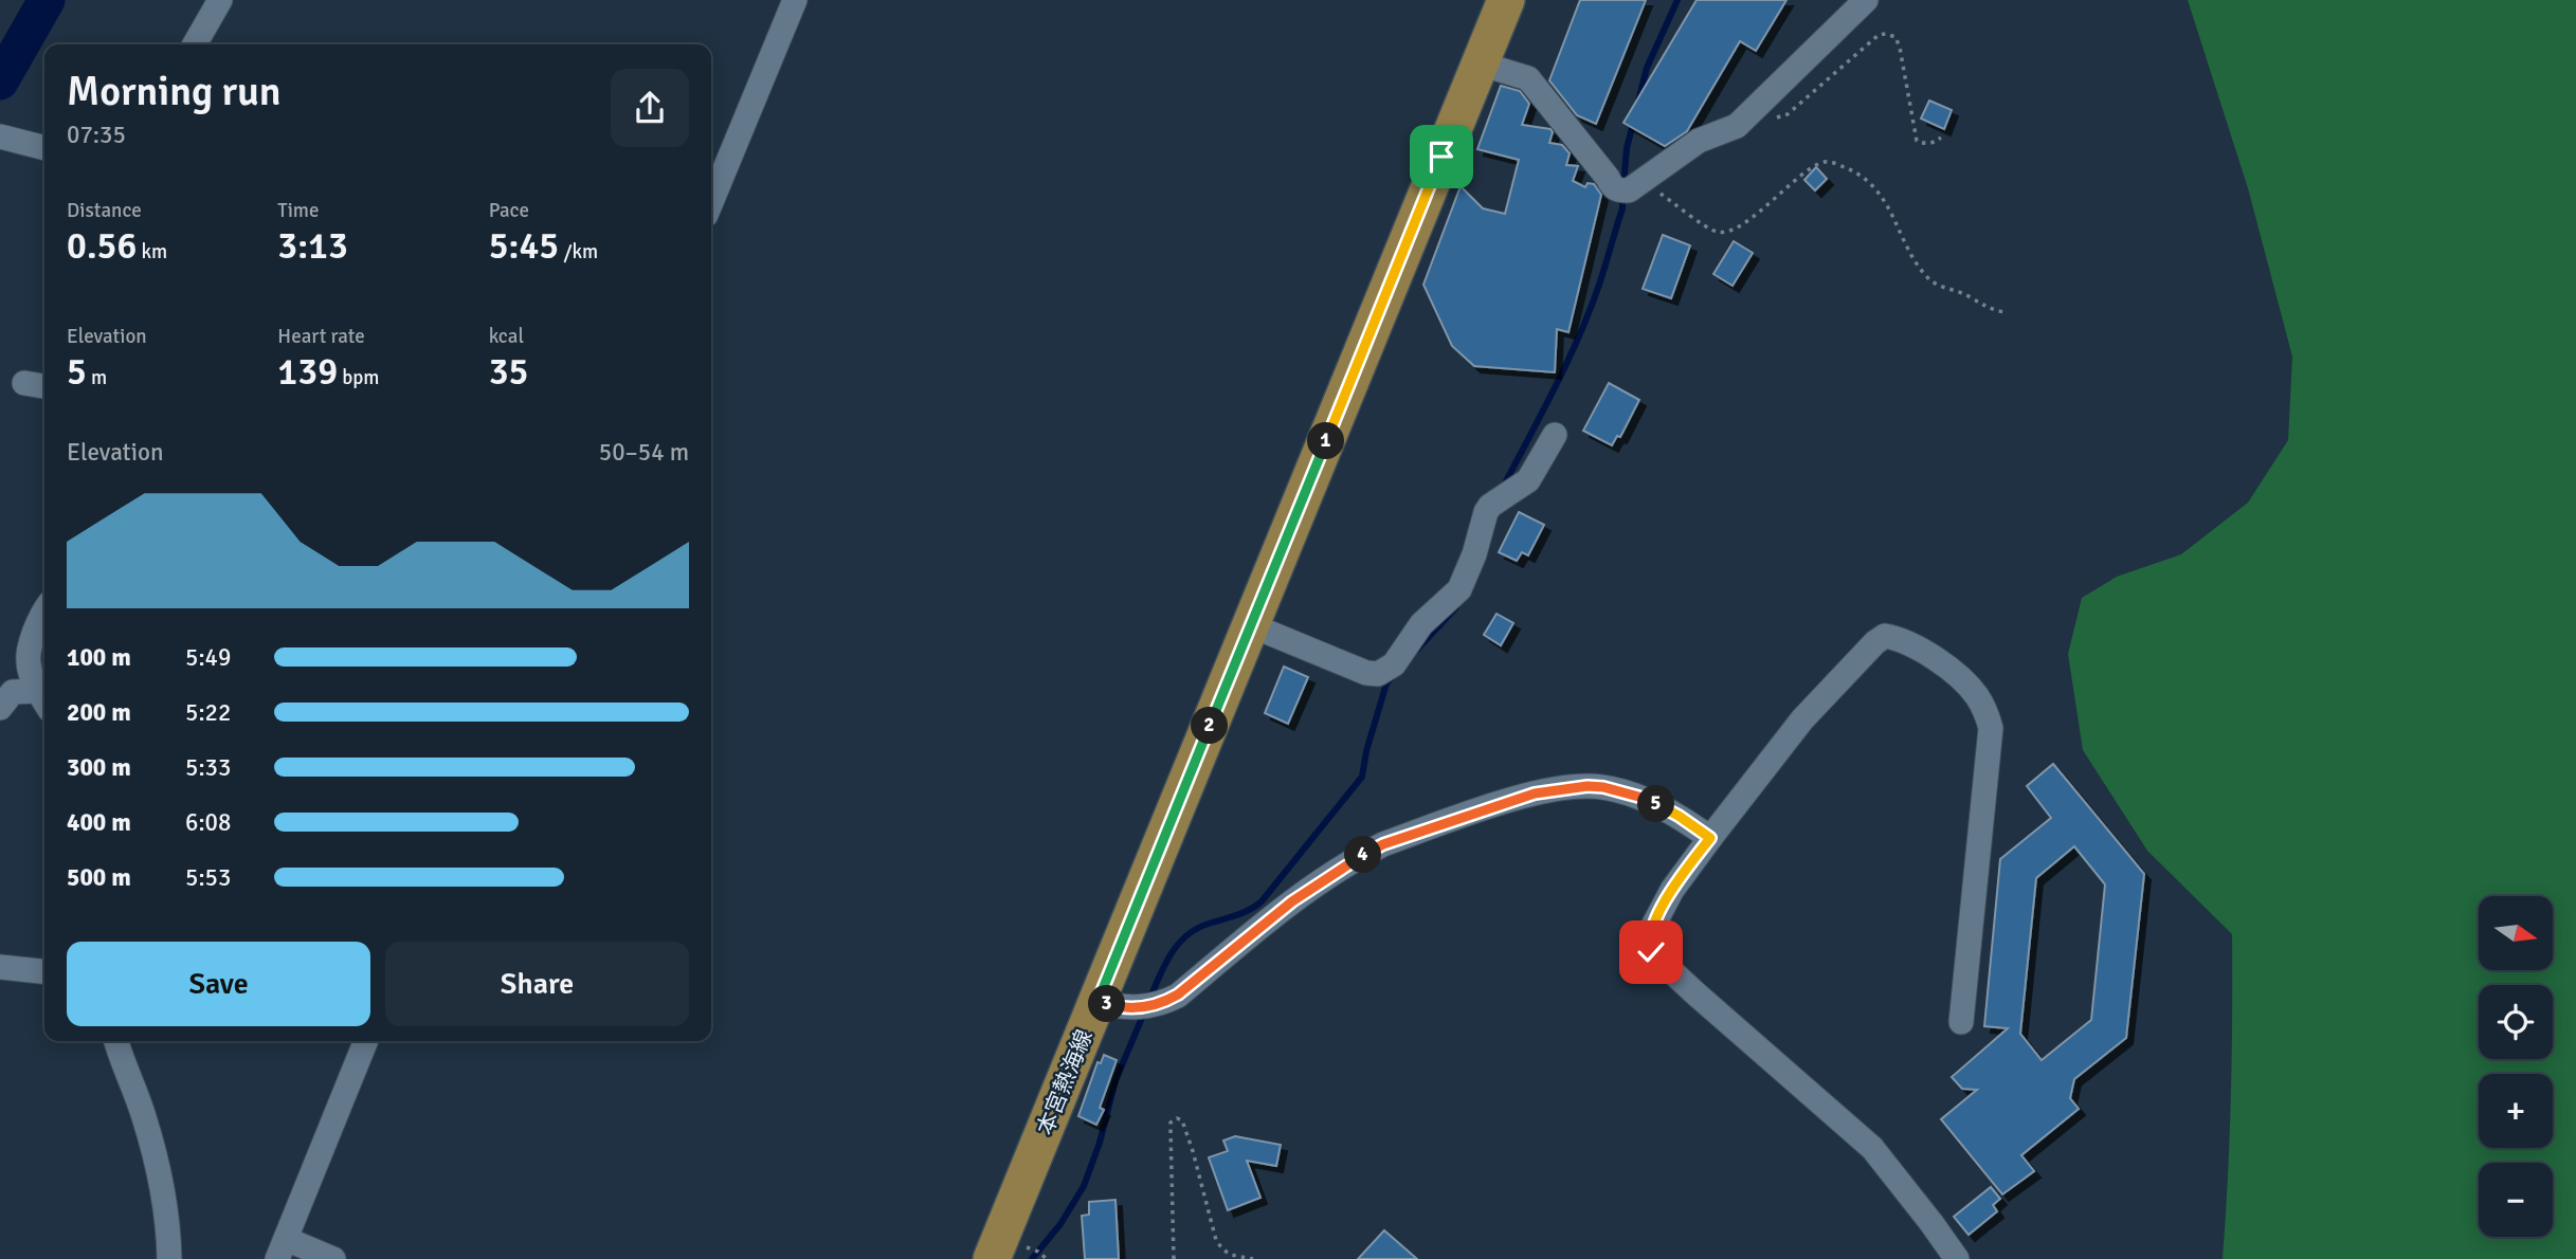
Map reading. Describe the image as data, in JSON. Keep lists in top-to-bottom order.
{
  "streets": {
    "main road": ["本宮熱海線"]
  },
  "north": "right",
  "page": {
    "heading": ["Morning run", "07:35"],
    "stats": [
      ["Distance", "0.56 km"],
      ["Time", "3:13"],
      ["Pace", "5:45 /km"],
      ["Elevation", "5 m"],
      ["Heart rate", "139 bpm"],
      ["kcal", "35"]
    ],
    "pins": [
      "1",
      "2",
      "5",
      "4",
      "3"
    ],
    "chart": ["Elevation", "50–54 m"],
    "list": [
      {
        "name": "100 m",
        "note": "5:49"
      },
      {
        "name": "200 m",
        "note": "5:22"
      },
      {
        "name": "300 m",
        "note": "5:33"
      },
      {
        "name": "400 m",
        "note": "6:08"
      },
      {
        "name": "500 m",
        "note": "5:53"
      }
    ],
    "map_buttons": ["+", "−"],
    "buttons": ["Save", "Share"]
  }
}
